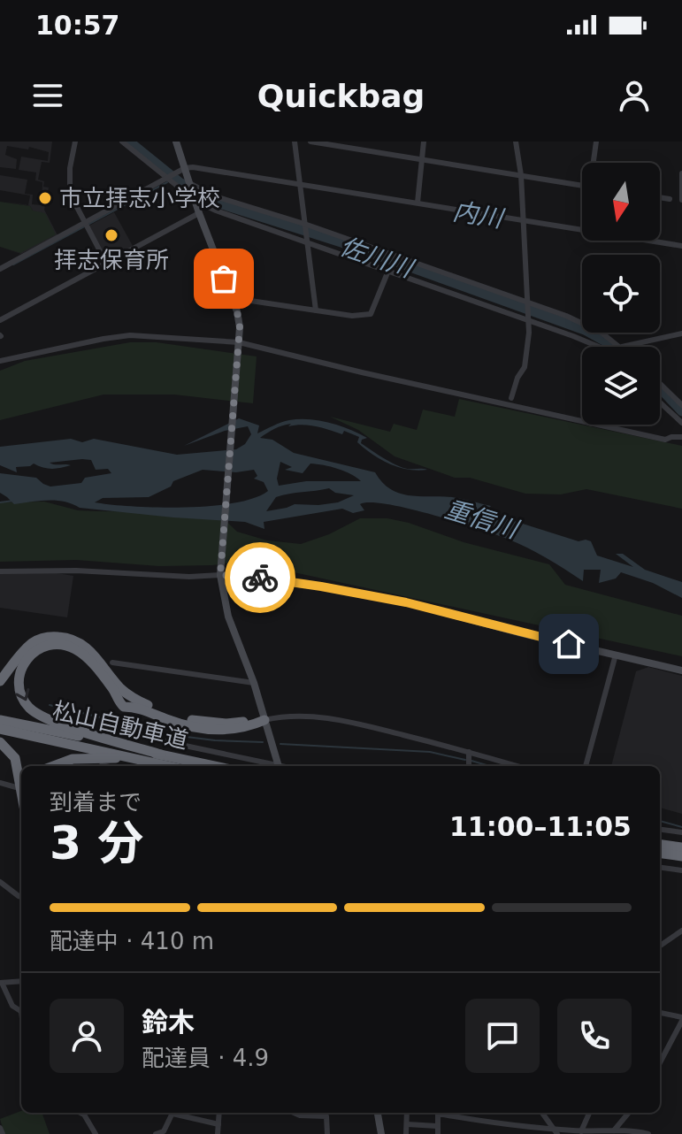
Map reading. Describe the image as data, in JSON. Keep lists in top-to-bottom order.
{
  "streets": {
    "highway": ["松山自動車道"]
  },
  "water": ["内川", "佐川川", "重信川"],
  "places": ["市立拝志小学校", "拝志保育所"],
  "north": "bottom",
  "page": {
    "status": "10:57",
    "header": "Quickbag",
    "heading": ["3 分", "到着まで", "11:00–11:05"],
    "panel": ["鈴木", "配達員 · 4.9"],
    "bar": "配達中 · 410 m"
  }
}
